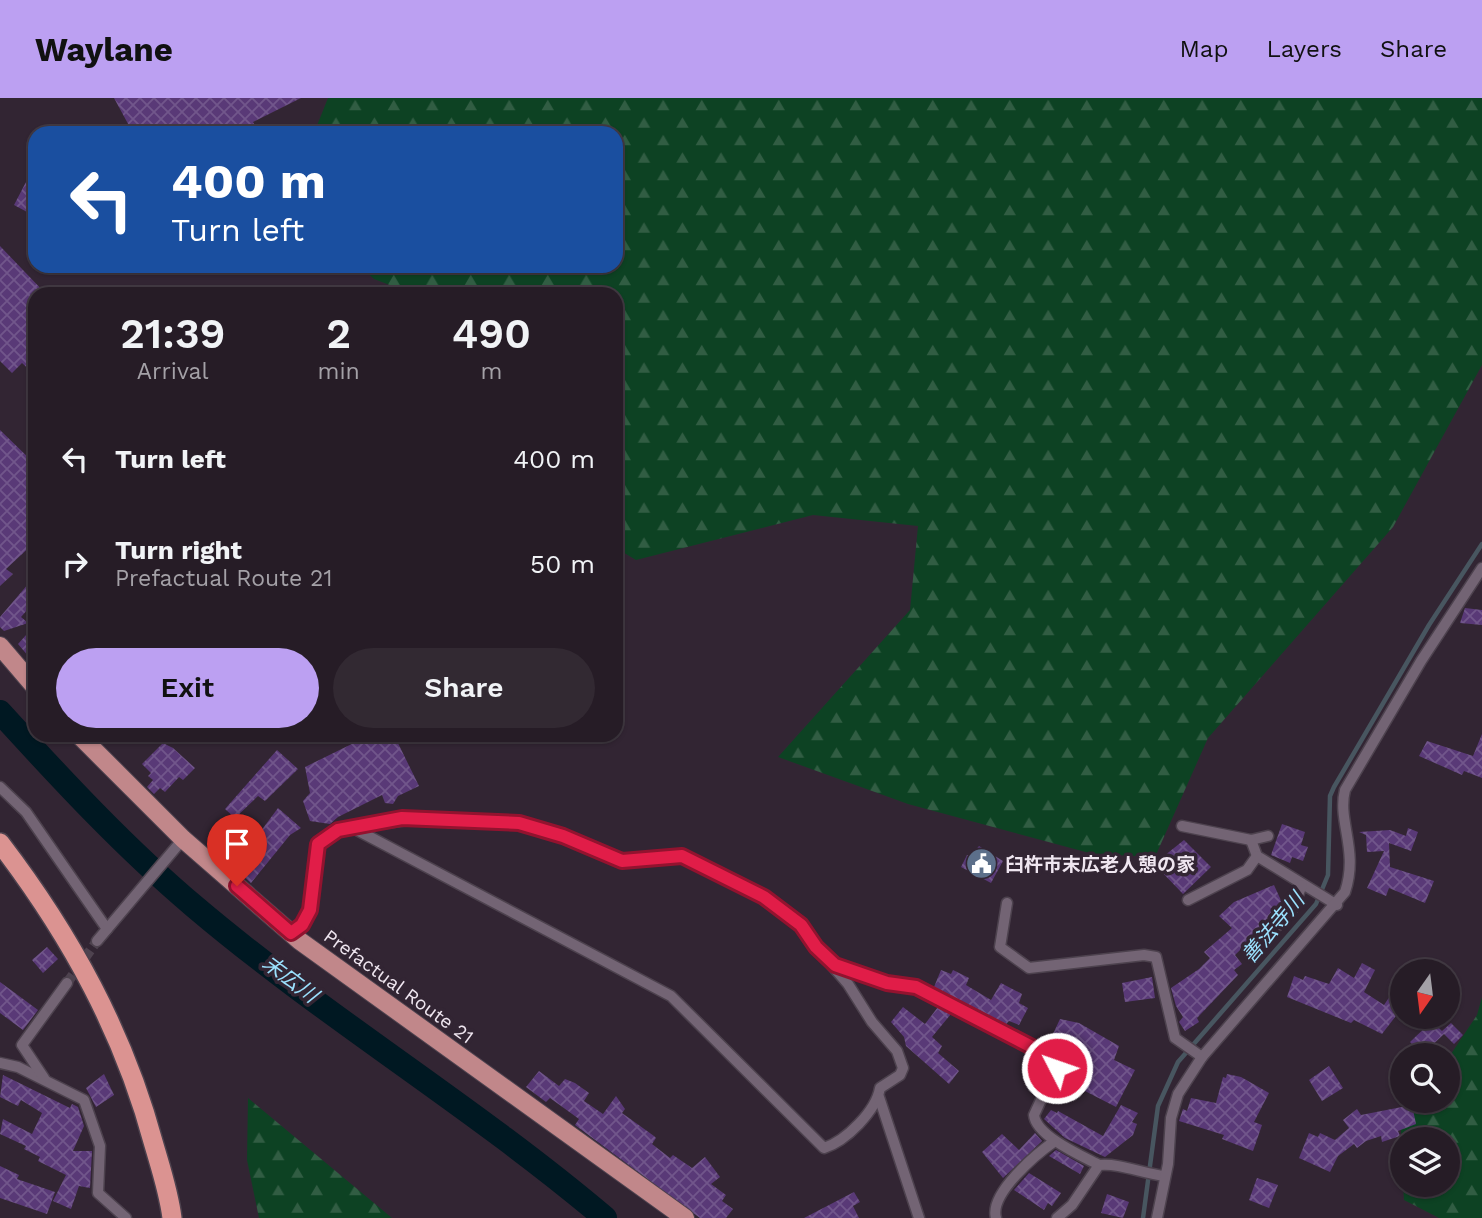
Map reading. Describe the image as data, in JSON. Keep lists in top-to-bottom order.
{
  "streets": {
    "main road": ["Prefactual Route 21"]
  },
  "water": ["善法寺川", "末広川"],
  "places": {
    "public building": ["臼杵市末広老人憩の家"]
  },
  "north": "bottom",
  "page": {
    "header": "Waylane",
    "nav": ["Map", "Layers", "Share"],
    "turn": ["400 m", "Turn left"],
    "eta": [
      "21:39",
      "Arrival",
      "2",
      "min",
      "490",
      "m"
    ],
    "list": [
      {
        "name": "Turn left",
        "value": "400 m"
      },
      {
        "name": "Turn right",
        "note": "Prefactual Route 21",
        "value": "50 m"
      }
    ],
    "buttons": ["Exit", "Share"]
  }
}
